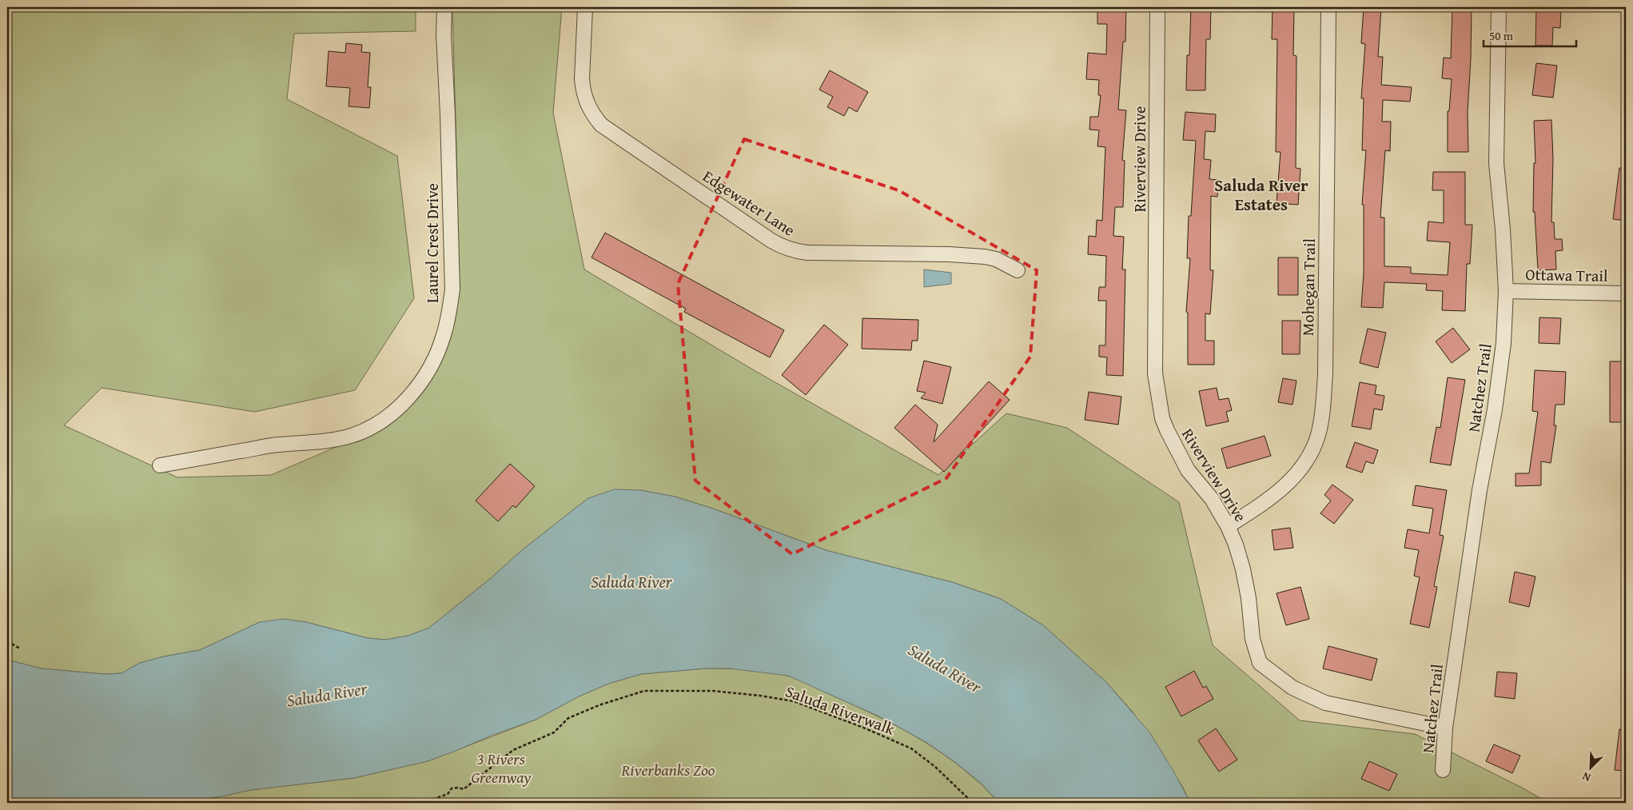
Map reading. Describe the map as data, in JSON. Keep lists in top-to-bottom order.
{
  "streets": {
    "street": [
      "Riverview Drive",
      "Edgewater Lane",
      "Laurel Crest Drive",
      "Ottawa Trail",
      "Mohegan Trail",
      "Natchez Trail"
    ],
    "path": ["Saluda Riverwalk"]
  },
  "crossings": [
    ["Riverview Drive", "Mohegan Trail"],
    ["Riverview Drive", "Natchez Trail"],
    ["Ottawa Trail", "Natchez Trail"]
  ],
  "districts": ["Saluda River Estates"],
  "water": ["Saluda River"],
  "parks": ["3 Rivers Greenway", "Riverbanks Zoo"],
  "scale_bar": "50 m",
  "north": "bottom left"
}
